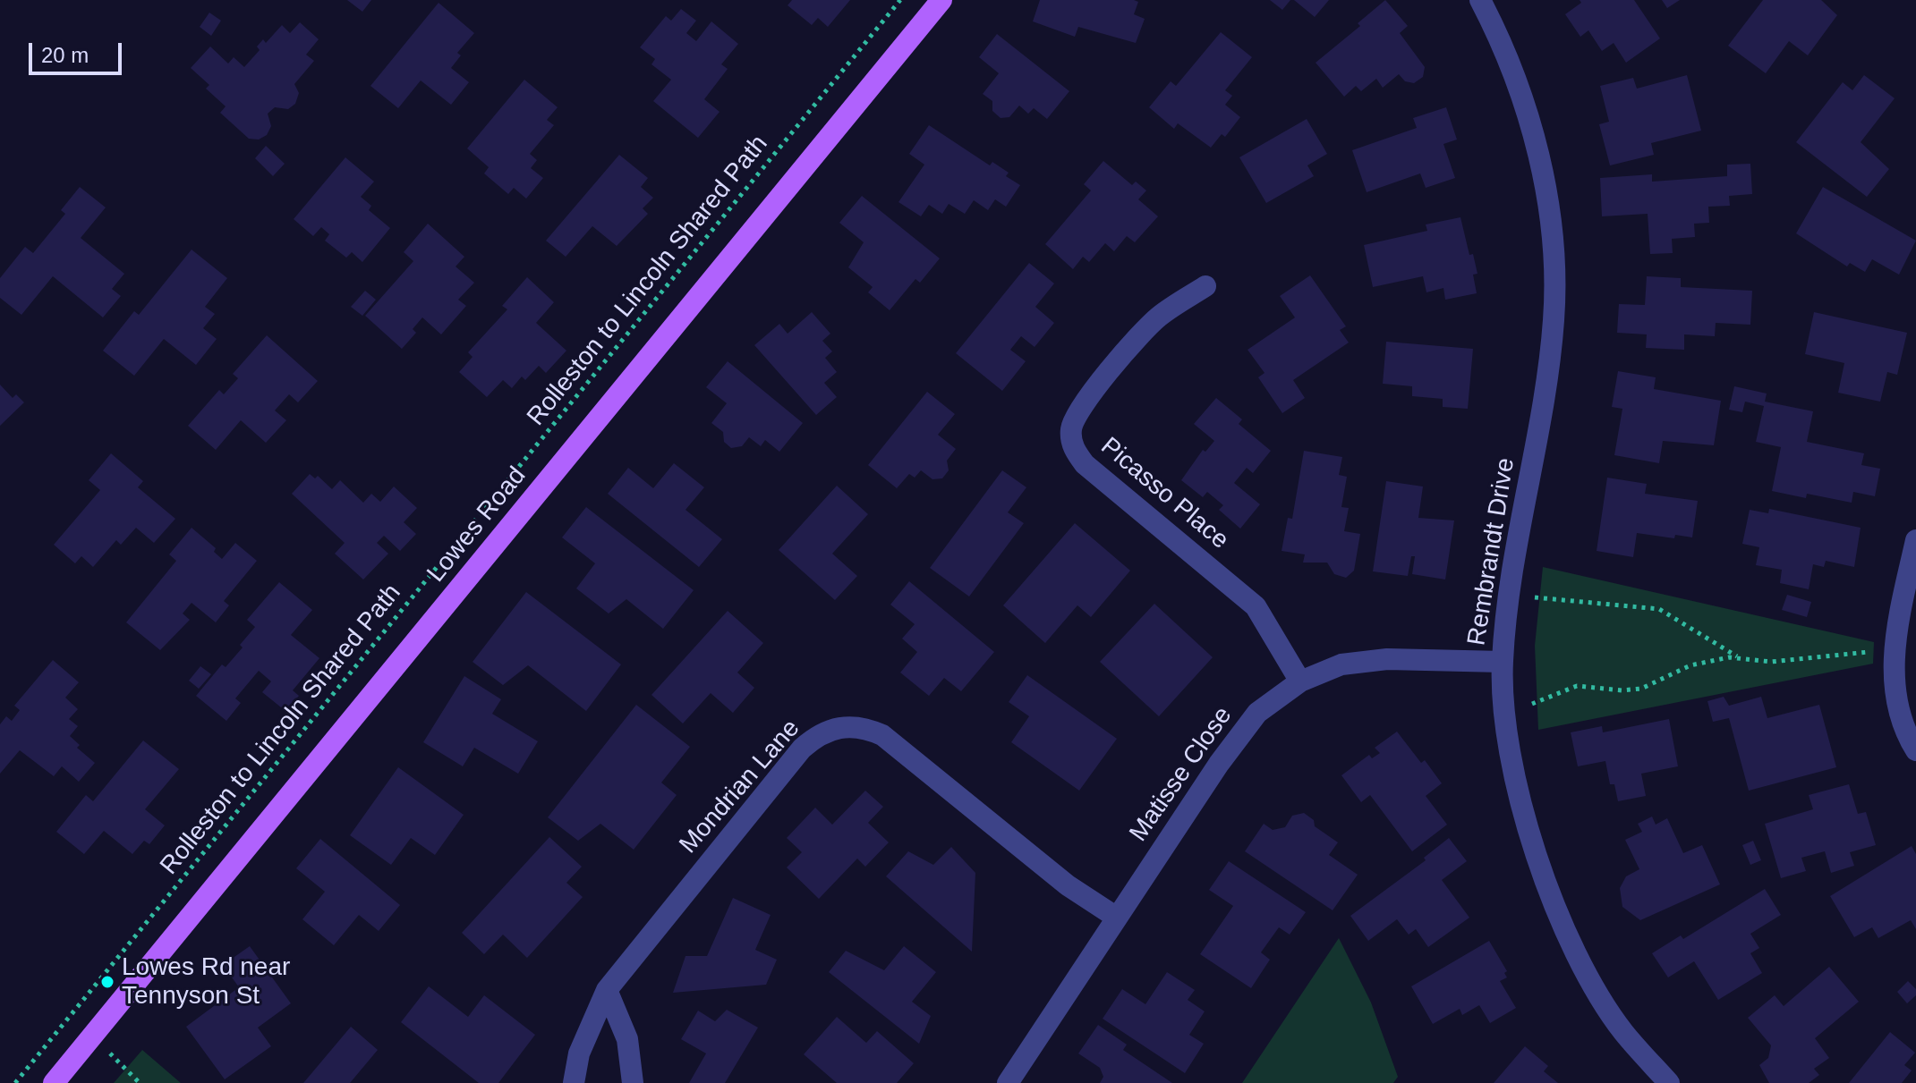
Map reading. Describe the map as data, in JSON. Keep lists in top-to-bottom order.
{
  "streets": {
    "main road": ["Lowes Road"],
    "street": [
      "Picasso Place",
      "Rembrandt Drive",
      "Matisse Close",
      "Mondrian Lane"
    ],
    "path": ["Rolleston to Lincoln Shared Path"]
  },
  "crossings": [
    ["Picasso Place", "Matisse Close"],
    ["Rembrandt Drive", "Matisse Close"],
    ["Matisse Close", "Mondrian Lane"]
  ],
  "places": ["Lowes Rd near Tennyson St"],
  "scale_bar": "20 m"
}
